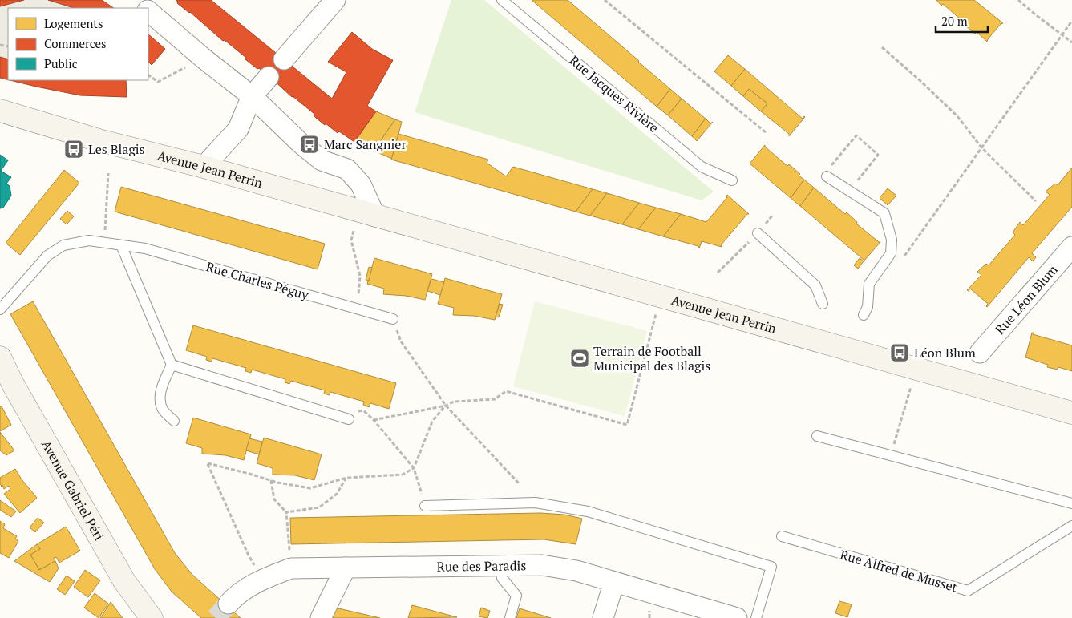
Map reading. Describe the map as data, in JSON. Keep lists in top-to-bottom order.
{
  "streets": {
    "main road": ["Avenue Jean Perrin", "Avenue Gabriel Péri"],
    "street": ["Rue Léon Blum", "Rue des Paradis"],
    "lane": ["Rue Jacques Rivière", "Rue Charles Péguy", "Rue Alfred de Musset"]
  },
  "places": {
    "bus stop": ["Marc Sangnier", "Les Blagis", "Léon Blum"],
    "sports": ["Terrain de Football Municipal des Blagis"]
  },
  "legend": ["Logements", "Commerces", "Public"],
  "scale_bar": "20 m"
}
